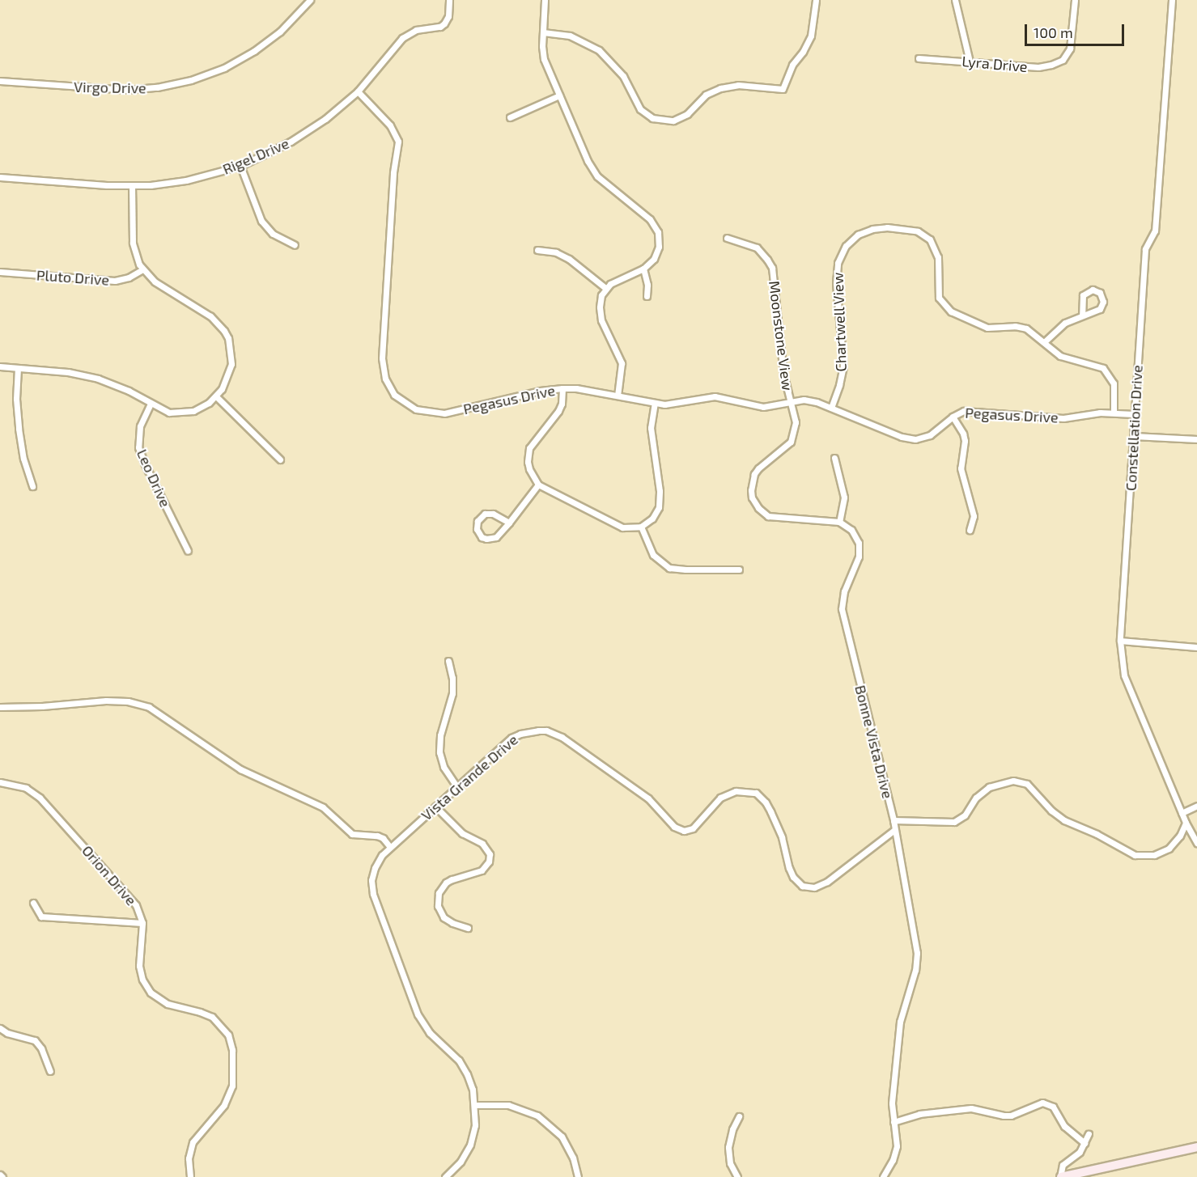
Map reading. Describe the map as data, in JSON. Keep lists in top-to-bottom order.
{
  "streets": {
    "street": [
      "Lyra Drive",
      "Virgo Drive",
      "Rigel Drive",
      "Pluto Drive",
      "Chartwell View",
      "Moonstone View",
      "Pegasus Drive",
      "Constellation Drive",
      "Leo Drive",
      "Bonne Vista Drive",
      "Vista Grande Drive",
      "Orion Drive"
    ]
  },
  "crossings": [
    ["Rigel Drive", "Pegasus Drive"],
    ["Chartwell View", "Pegasus Drive"],
    ["Moonstone View", "Pegasus Drive"],
    ["Pegasus Drive", "Constellation Drive"],
    ["Bonne Vista Drive", "Vista Grande Drive"]
  ],
  "scale_bar": "100 m"
}
